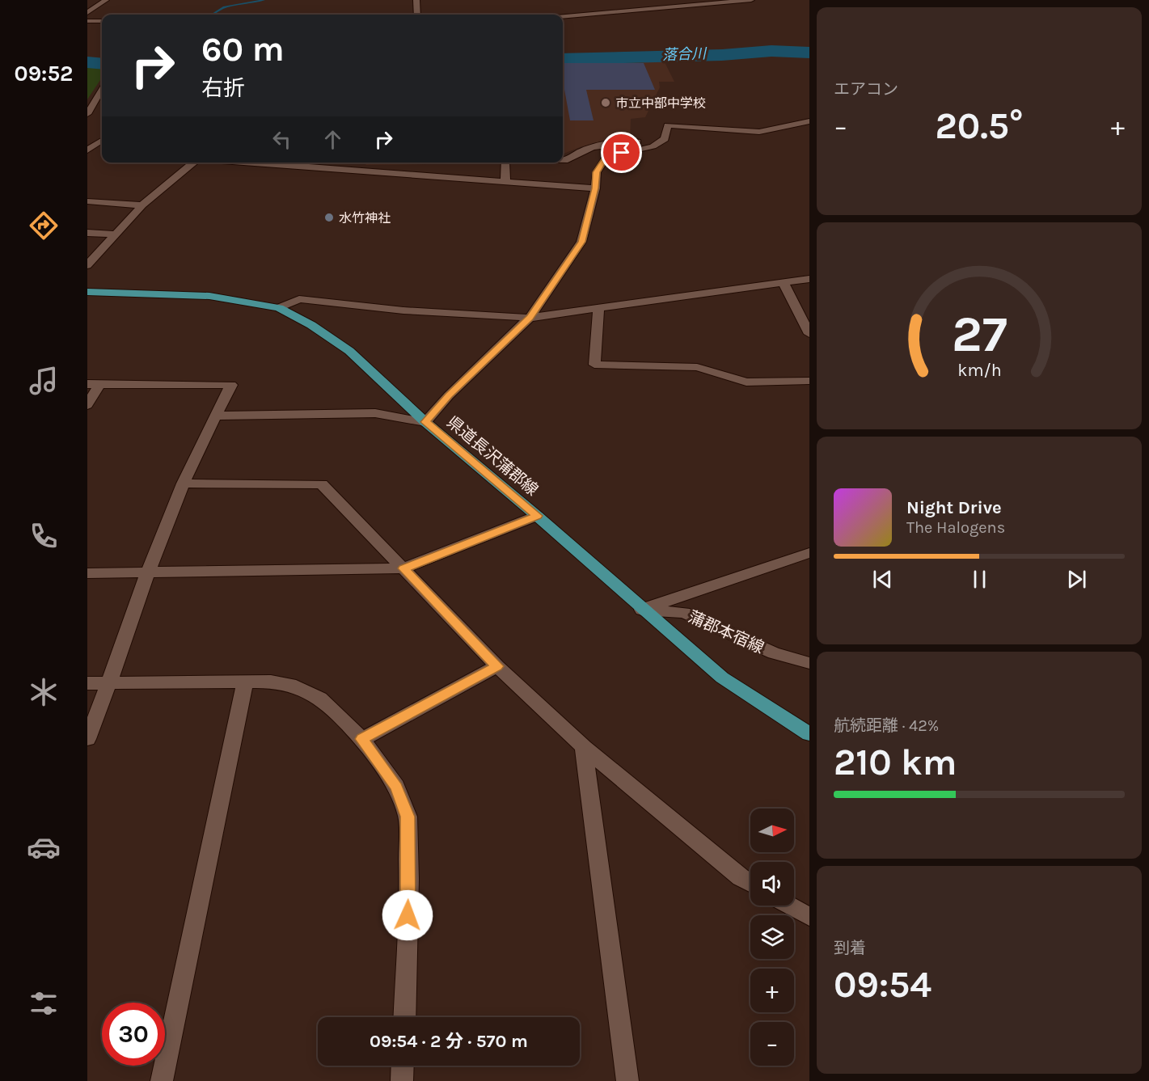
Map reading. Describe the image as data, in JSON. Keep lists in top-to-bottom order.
{
  "streets": {
    "main road": ["県道長沢蒲郡線"],
    "street": ["蒲郡本宿線"]
  },
  "crossings": [
    ["県道長沢蒲郡線", "蒲郡本宿線"]
  ],
  "water": ["落合川"],
  "places": ["市立中部中学校", "水竹神社"],
  "north": "right",
  "page": {
    "tabs": "09:52",
    "tile": [
      "エアコン",
      ["航続距離 · 42%", "210 km"],
      ["到着", "09:54"]
    ],
    "turn": ["60 m", "右折"],
    "heat": ["−", "20.5°", "+"],
    "song": ["Night Drive", "The Halogens"],
    "map_buttons": ["+", "−"],
    "limit": "30",
    "trip": "09:54 · 2 分 · 570 m",
    "gauge": ["27", "km/h"]
  }
}
